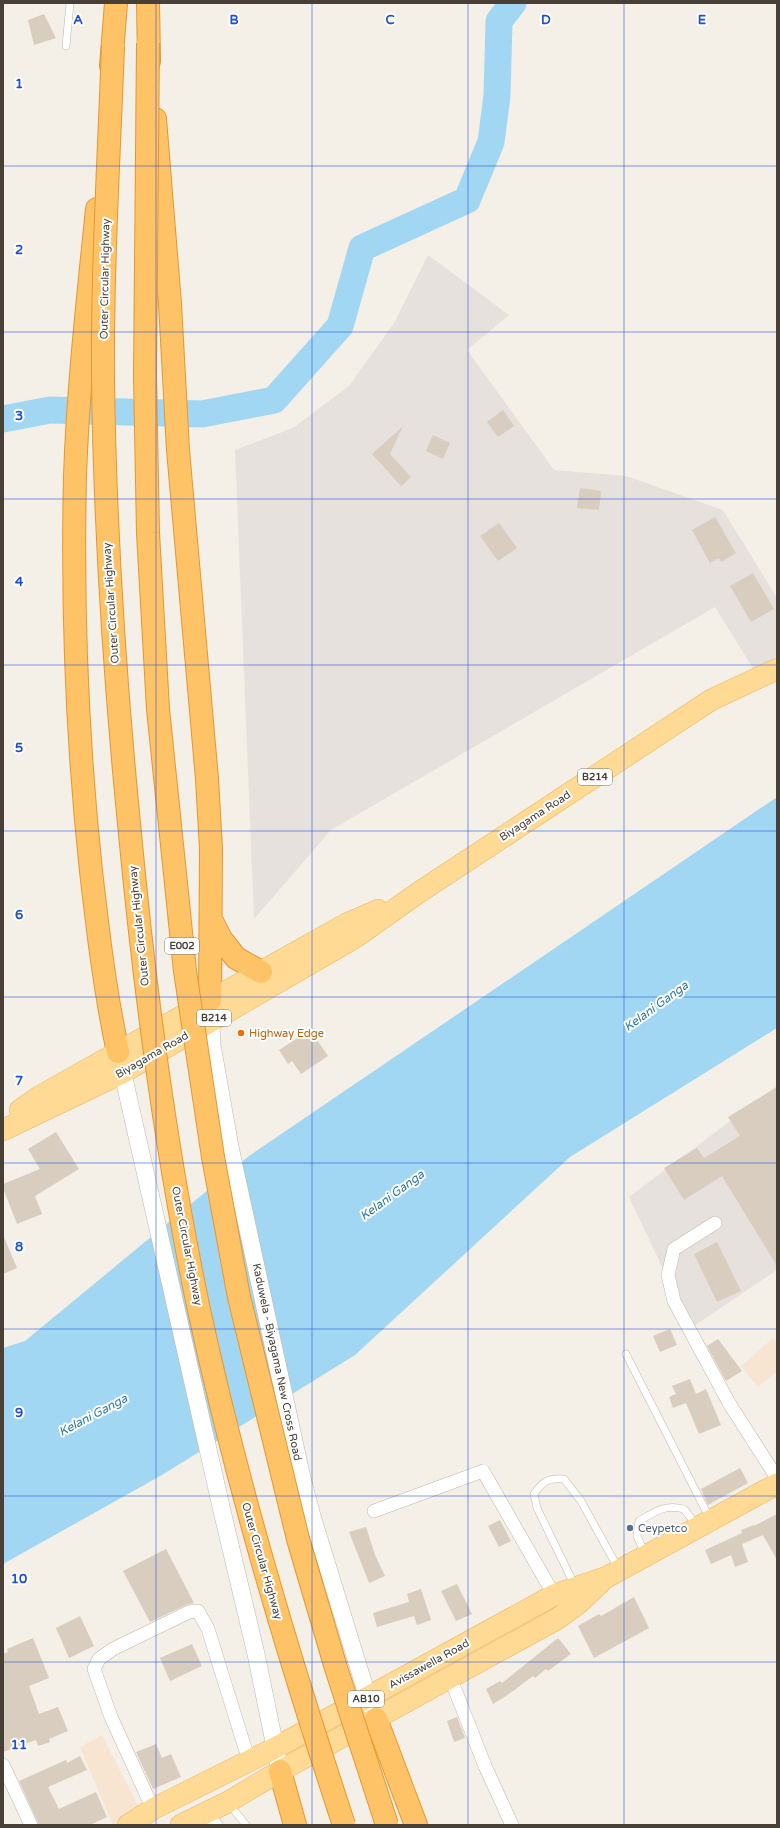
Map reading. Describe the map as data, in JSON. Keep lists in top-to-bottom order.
{
  "streets": {
    "highway": ["Outer Circular Highway", "E002"],
    "main road": [
      "B214",
      "Biyagama Road",
      "Avissawella Road",
      "AB10"
    ],
    "street": ["Kaduwela - Biyagama New Cross Road"]
  },
  "crossings": [
    ["Biyagama Road", "Kaduwela - Biyagama New Cross Road"],
    ["Kaduwela - Biyagama New Cross Road", "Avissawella Road"]
  ],
  "water": ["Kelani Ganga"],
  "places": ["Highway Edge", "Ceypetco"],
  "grid": {
    "columns": [
      "A",
      "B",
      "C",
      "D",
      "E"
    ],
    "rows": [
      "1",
      "2",
      "3",
      "4",
      "5",
      "6",
      "7",
      "8",
      "9",
      "10",
      "11"
    ]
  }
}
